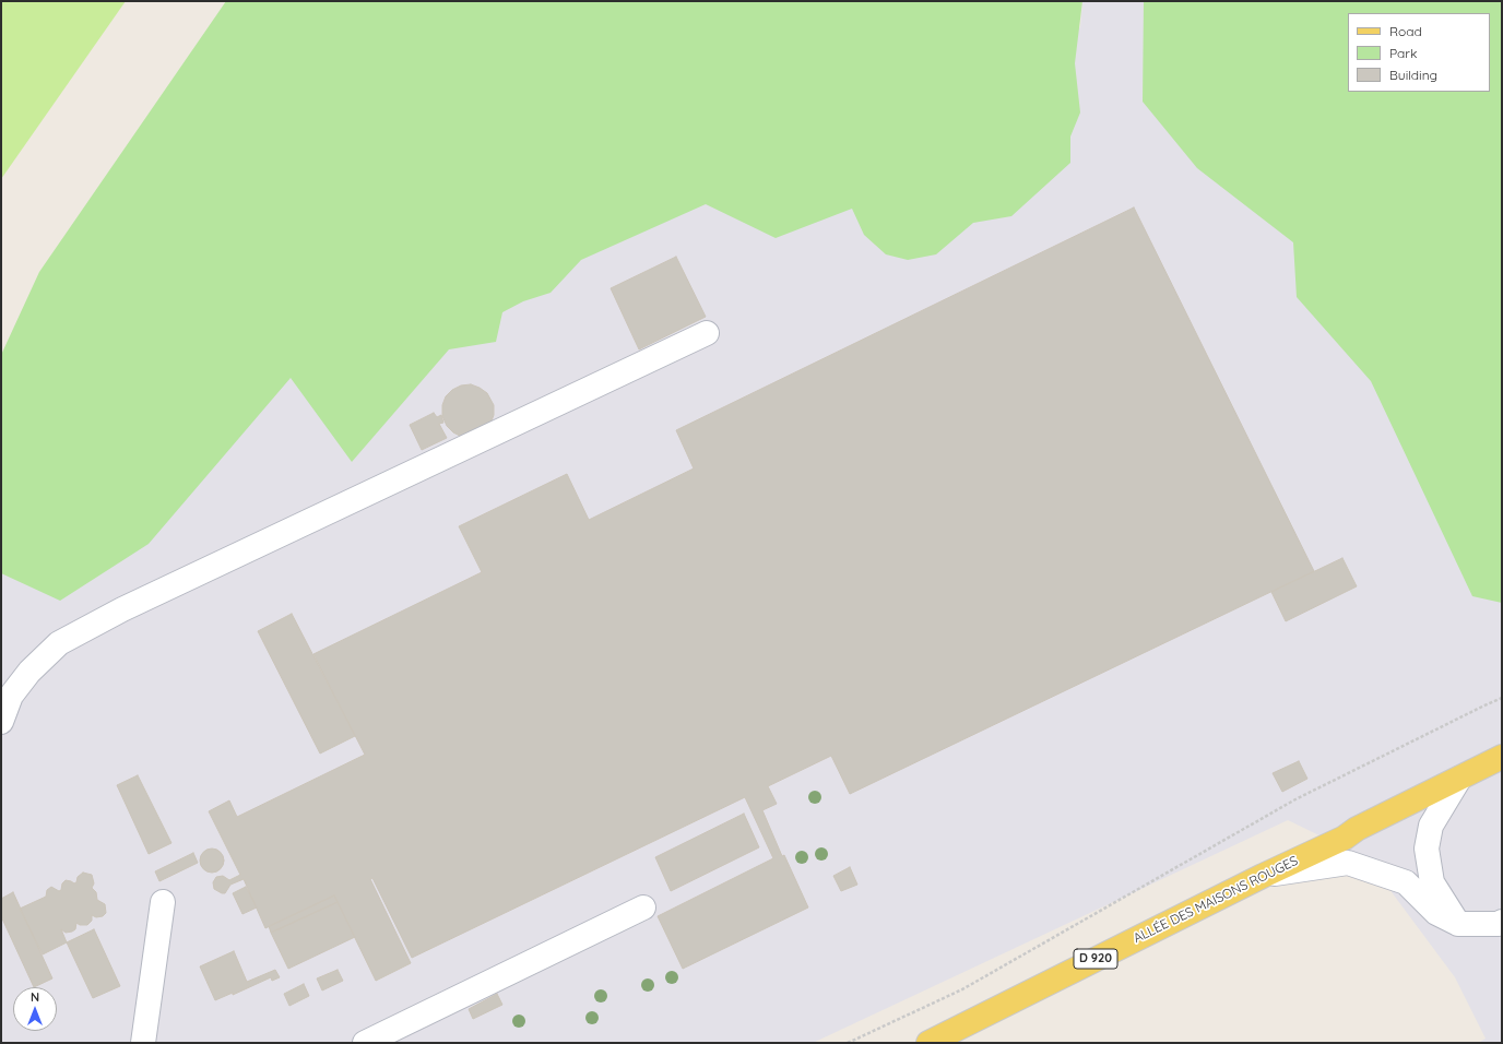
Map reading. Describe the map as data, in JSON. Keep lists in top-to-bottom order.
{
  "streets": {
    "main road": ["ALLÉE DES MAISONS ROUGES", "D 920"]
  },
  "legend": ["Road", "Park", "Building"],
  "north": "top"
}
